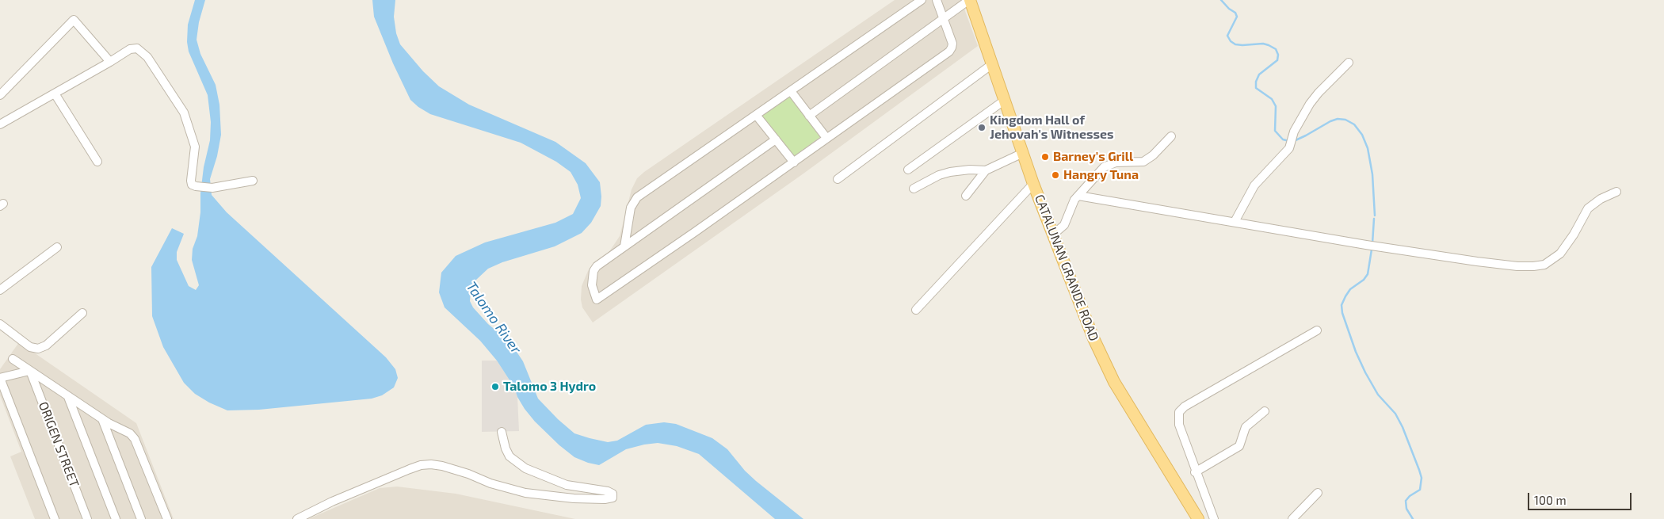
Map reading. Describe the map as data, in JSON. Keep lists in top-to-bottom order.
{
  "streets": {
    "main road": ["CATALUNAN GRANDE ROAD"],
    "street": ["ORIGEN STREET"]
  },
  "water": ["Talomo River"],
  "places": [
    "Kingdom Hall of Jehovah's Witnesses",
    "Barney's Grill",
    "Hangry Tuna",
    "Talomo 3 Hydro"
  ],
  "scale_bar": "100 m"
}
